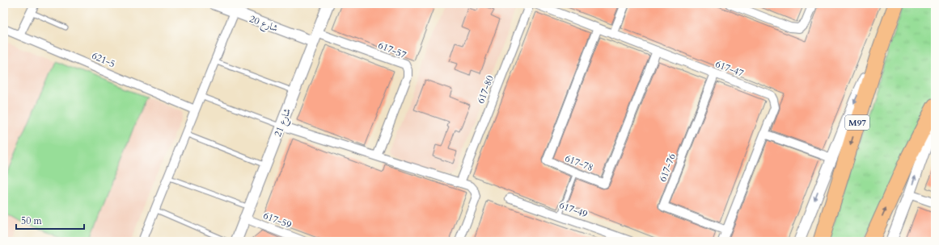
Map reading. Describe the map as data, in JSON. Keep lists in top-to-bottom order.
{
  "streets": {
    "highway": ["M97"],
    "street": [
      "شارع 20",
      "617-57",
      "621-5",
      "617-47",
      "617-80",
      "شارع 21",
      "617-78",
      "617-76",
      "617-49",
      "617-59"
    ]
  },
  "crossings": [
    ["شارع 20", "617-57"],
    ["شارع 20", "شارع 21"],
    ["617-57", "شارع 21"],
    ["617-47", "617-78"],
    ["617-47", "617-76"],
    ["شارع 21", "617-59"]
  ],
  "scale_bar": "50 m"
}
